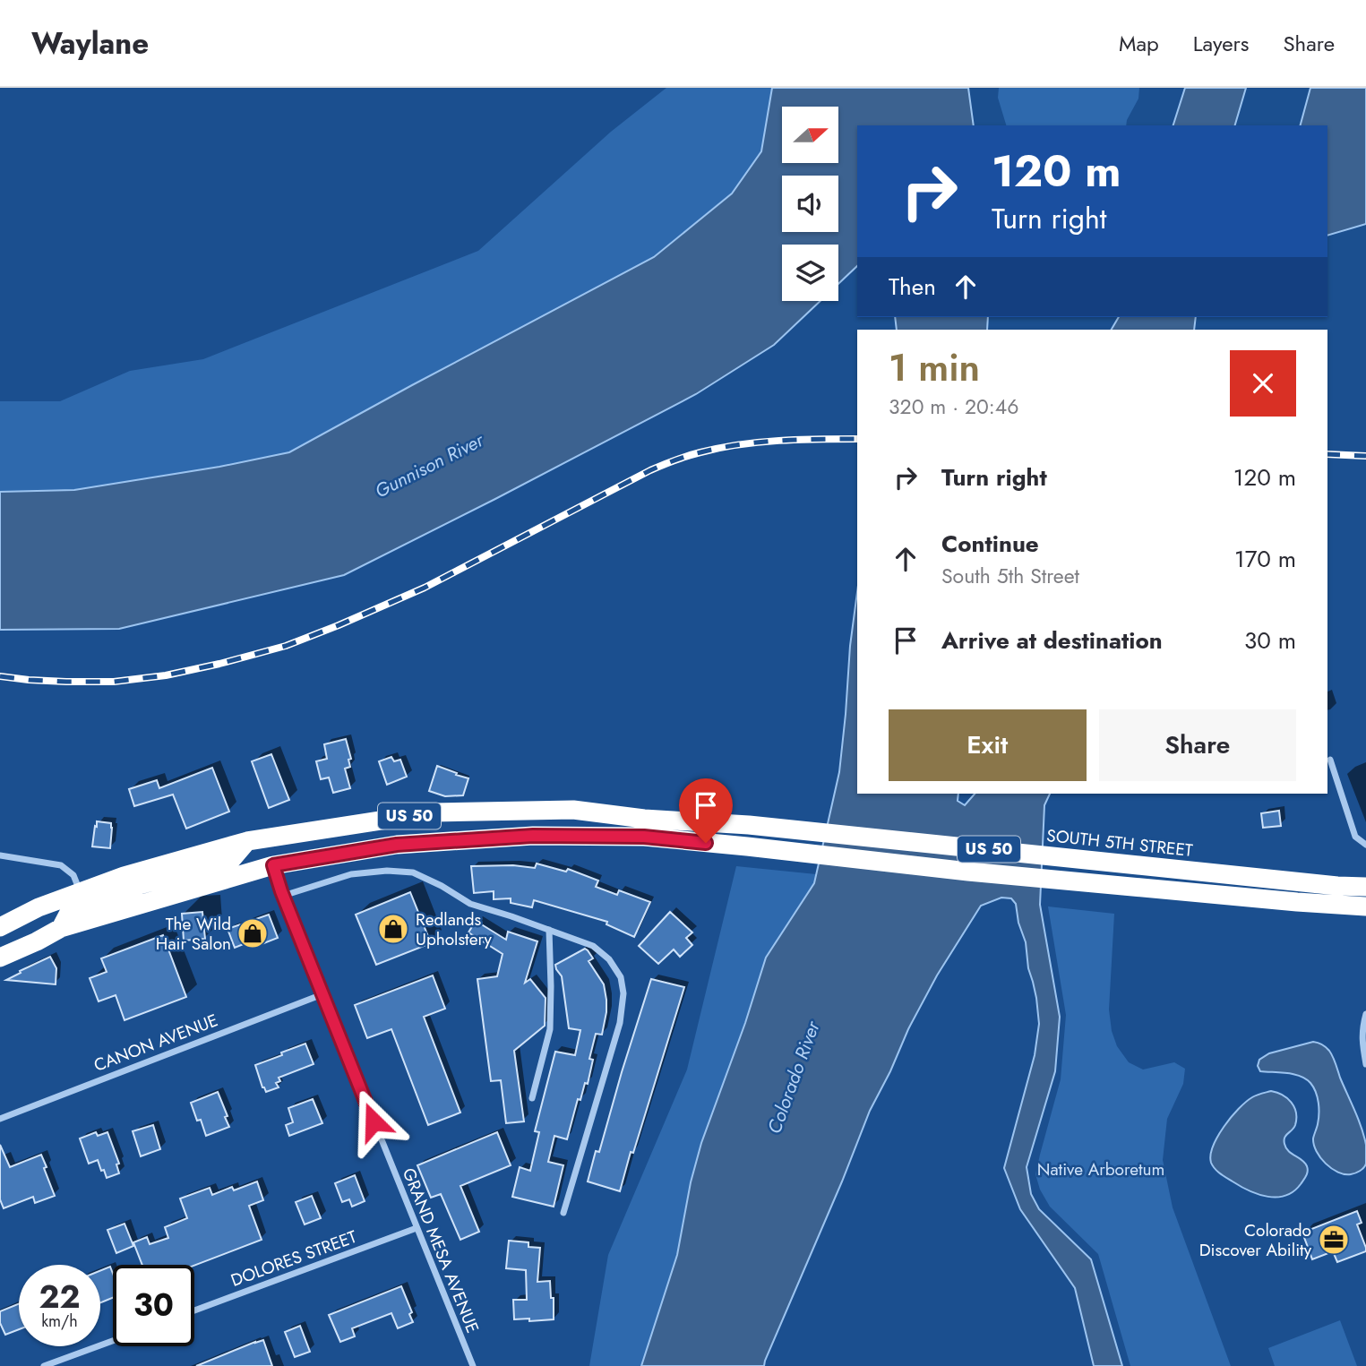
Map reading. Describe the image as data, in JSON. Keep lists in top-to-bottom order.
{
  "streets": {
    "highway": ["US 50", "SOUTH 5TH STREET"],
    "street": ["CANON AVENUE", "GRAND MESA AVENUE", "DOLORES STREET"]
  },
  "crossings": [
    ["US 50", "SOUTH 5TH STREET"],
    ["US 50", "GRAND MESA AVENUE"],
    ["CANON AVENUE", "GRAND MESA AVENUE"],
    ["GRAND MESA AVENUE", "DOLORES STREET"]
  ],
  "water": ["Gunnison River", "Colorado River"],
  "parks": ["Native Arboretum"],
  "places": {
    "shop": ["Redlands Upholstery", "The Wild Hair Salon"],
    "office": ["Colorado Discover Ability"]
  },
  "north": "right",
  "page": {
    "header": "Waylane",
    "nav": ["Map", "Layers", "Share"],
    "turn": ["120 m", "Turn right"],
    "then": "Then",
    "heading": ["1 min", "320 m · 20:46"],
    "list": [
      {
        "name": "Turn right",
        "value": "120 m"
      },
      {
        "name": "Continue",
        "note": "South 5th Street",
        "value": "170 m"
      },
      {
        "name": "Arrive at destination",
        "value": "30 m"
      }
    ],
    "buttons": ["Exit", "Share"],
    "speed": "22 km/h",
    "limit": "30"
  }
}
